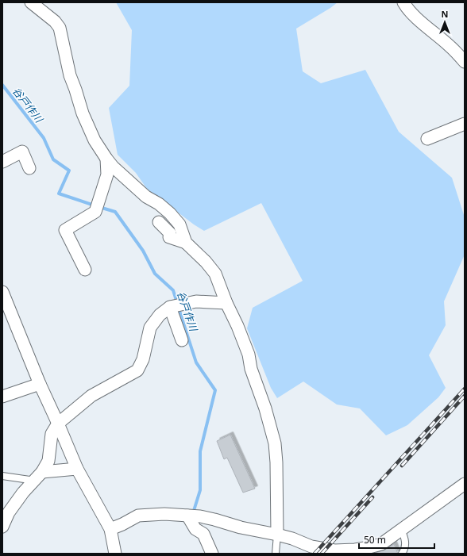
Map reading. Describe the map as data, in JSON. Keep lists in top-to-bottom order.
{
  "water": ["谷戸作川"],
  "scale_bar": "50 m",
  "north": "top"
}
